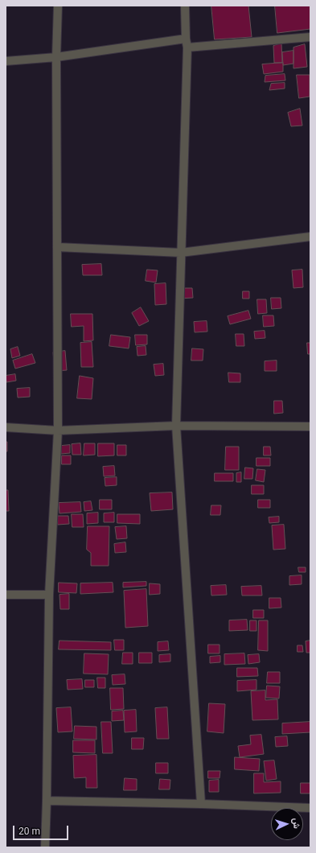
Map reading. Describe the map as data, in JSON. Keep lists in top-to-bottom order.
{
  "scale_bar": "20 m",
  "north": "right"
}
